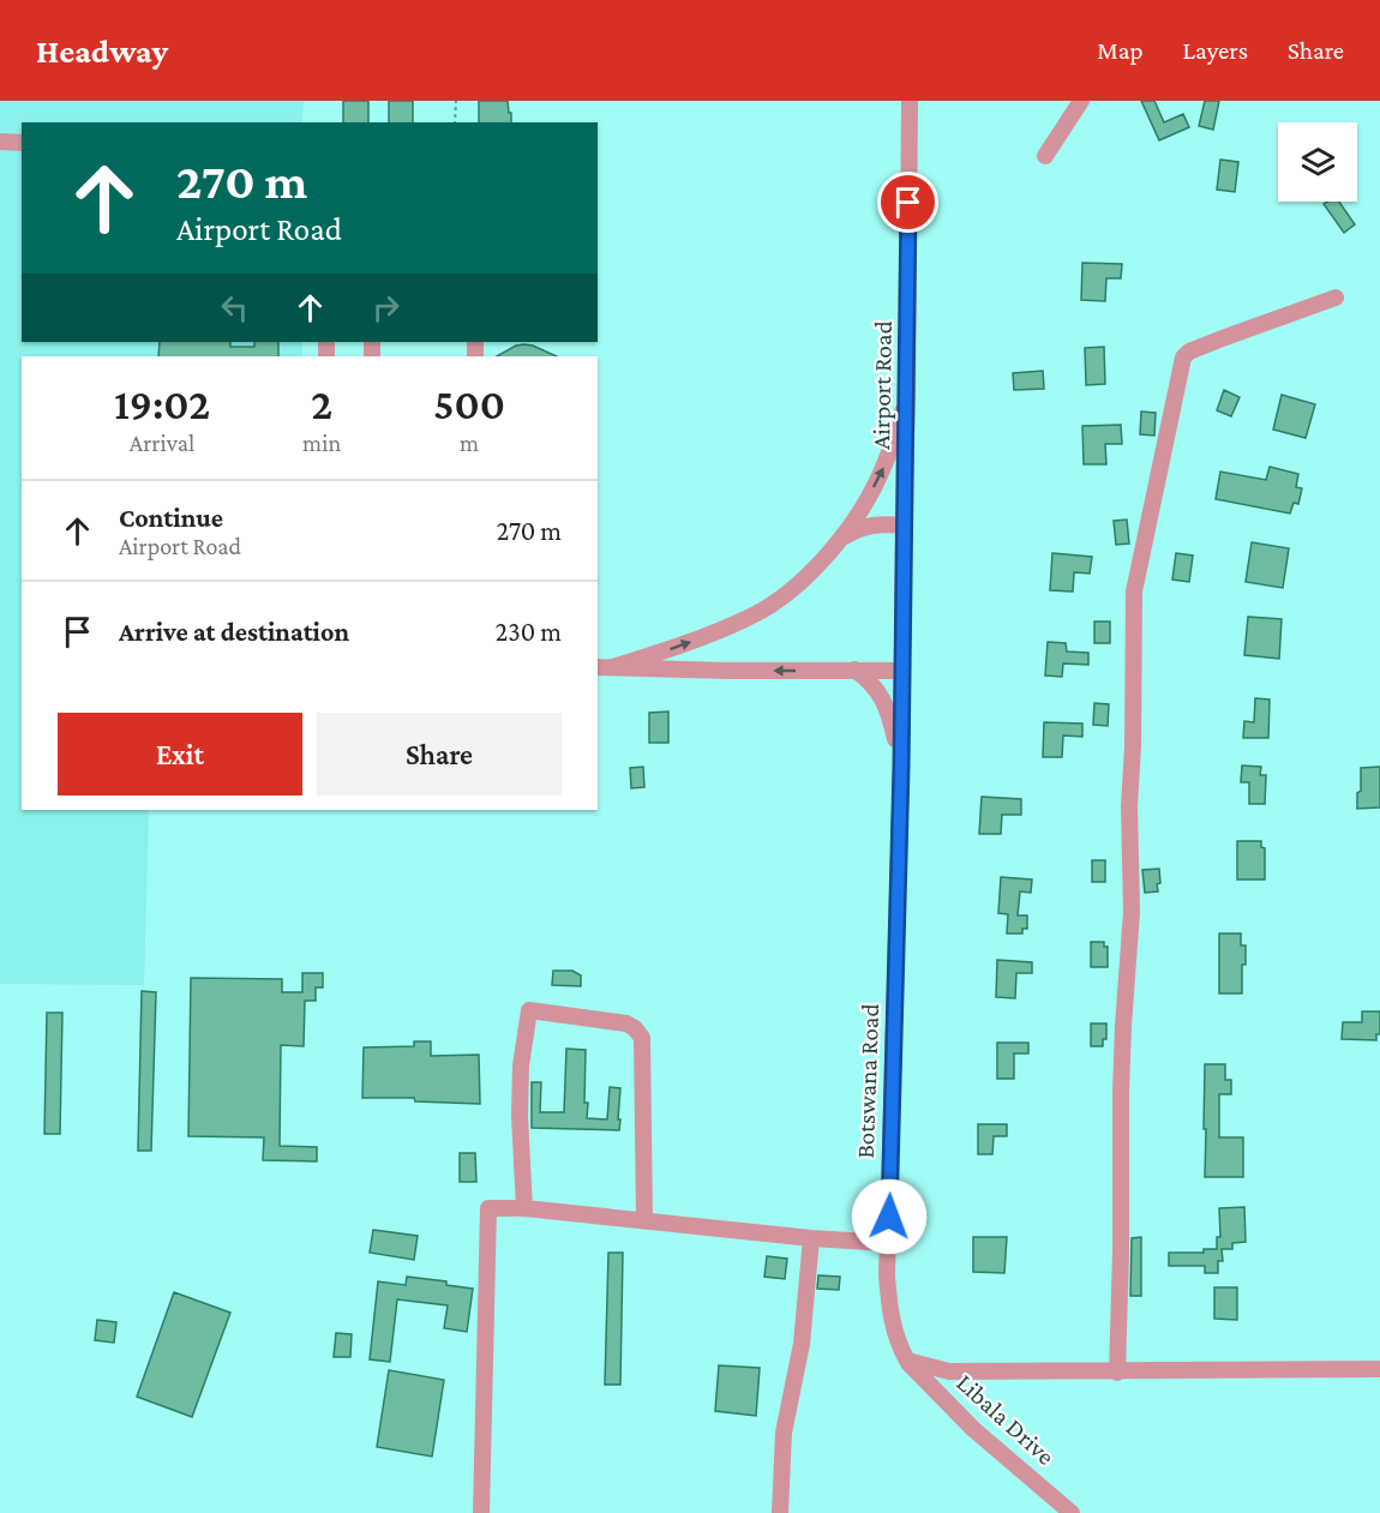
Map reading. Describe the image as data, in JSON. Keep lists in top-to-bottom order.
{
  "streets": {
    "street": ["Airport Road", "Botswana Road", "Libala Drive"]
  },
  "crossings": [
    ["Airport Road", "Botswana Road"],
    ["Botswana Road", "Libala Drive"]
  ],
  "page": {
    "header": "Headway",
    "nav": ["Map", "Layers", "Share"],
    "turn": ["270 m", "Airport Road"],
    "eta": [
      "19:02",
      "Arrival",
      "2",
      "min",
      "500",
      "m"
    ],
    "list": [
      {
        "name": "Continue",
        "note": "Airport Road",
        "value": "270 m"
      },
      {
        "name": "Arrive at destination",
        "value": "230 m"
      }
    ],
    "buttons": ["Exit", "Share"]
  }
}
